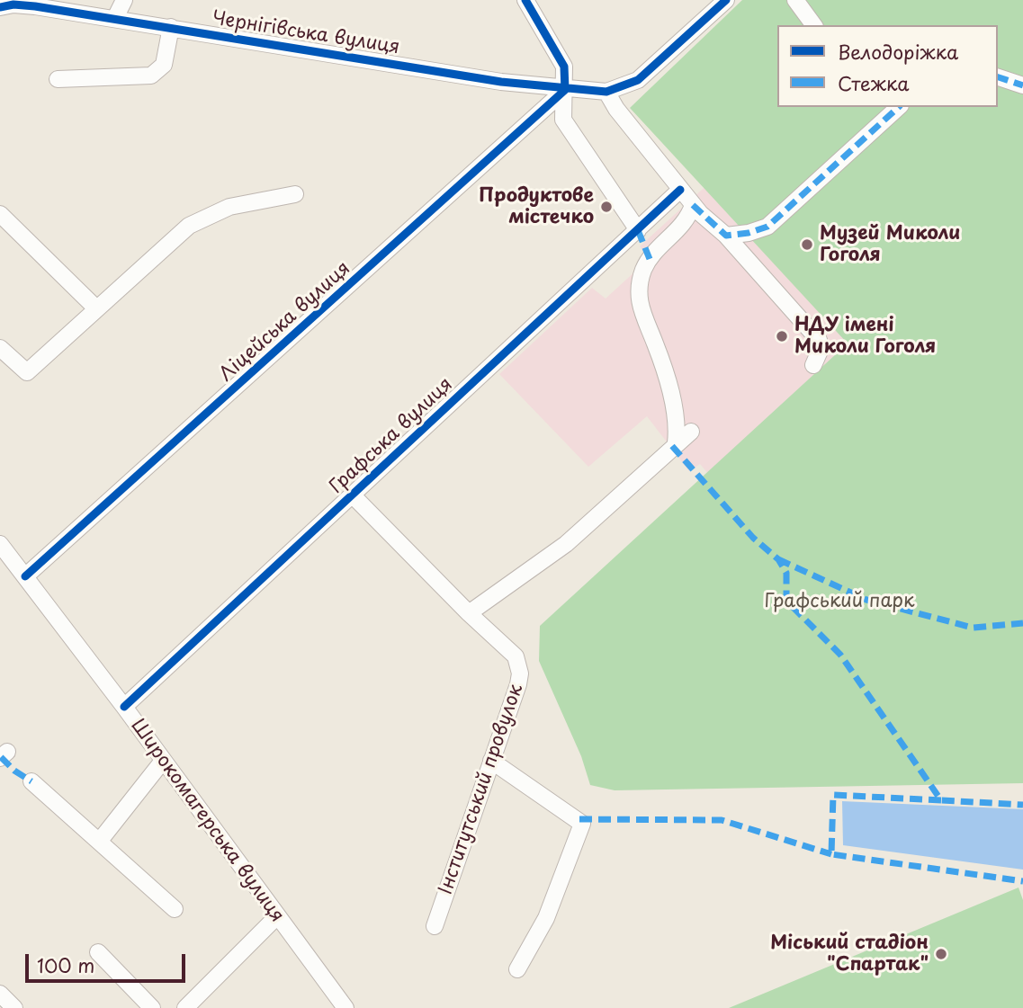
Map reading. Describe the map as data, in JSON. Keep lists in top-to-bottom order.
{
  "streets": {
    "street": [
      "Чернігівська вулиця",
      "Ліцейська вулиця",
      "Графська вулиця",
      "Інститутський провулок",
      "Широкомагерська вулиця"
    ]
  },
  "crossings": [
    ["Чернігівська вулиця", "Ліцейська вулиця"],
    ["Ліцейська вулиця", "Широкомагерська вулиця"],
    ["Графська вулиця", "Інститутський провулок"],
    ["Графська вулиця", "Широкомагерська вулиця"]
  ],
  "parks": ["Графський парк"],
  "places": [
    "Продуктове містечко",
    "Музей Миколи Гоголя",
    "НДУ імені Миколи Гоголя",
    "Міський стадіон \"Спартак\""
  ],
  "legend": ["Велодоріжка", "Стежка"],
  "scale_bar": "100 m"
}
